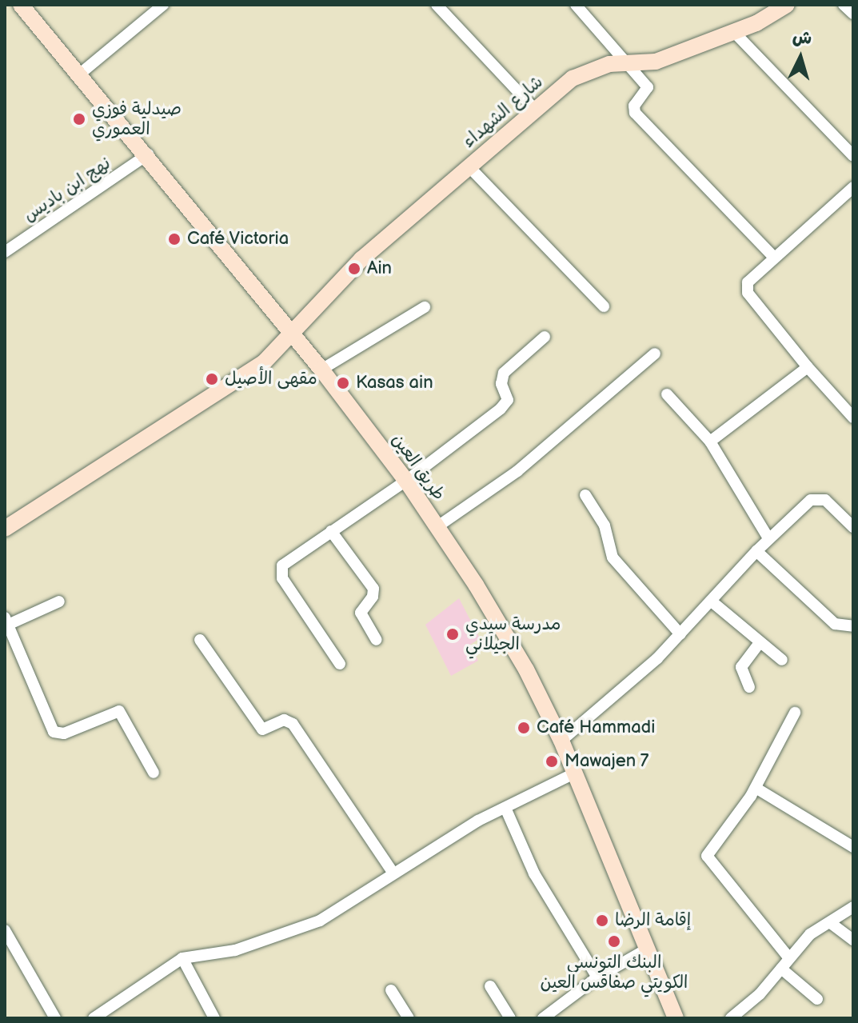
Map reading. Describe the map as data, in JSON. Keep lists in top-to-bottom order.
{
  "streets": {
    "main road": ["شارع الشهداء", "طريق العين"],
    "street": ["نهج ابن باديس"]
  },
  "crossings": [
    ["شارع الشهداء", "طريق العين"],
    ["نهج ابن باديس", "طريق العين"]
  ],
  "places": [
    "صيدلية فوزي العموري",
    "Café Victoria",
    "Ain",
    "مقهى الأصيل",
    "Kasas ain",
    "مدرسة سيدي الجيلاني",
    "Café Hammadi",
    "Mawajen 7",
    "إقامة الرضا",
    "البنك التونسي الكويتي صفاقس العين"
  ],
  "north": "top"
}
